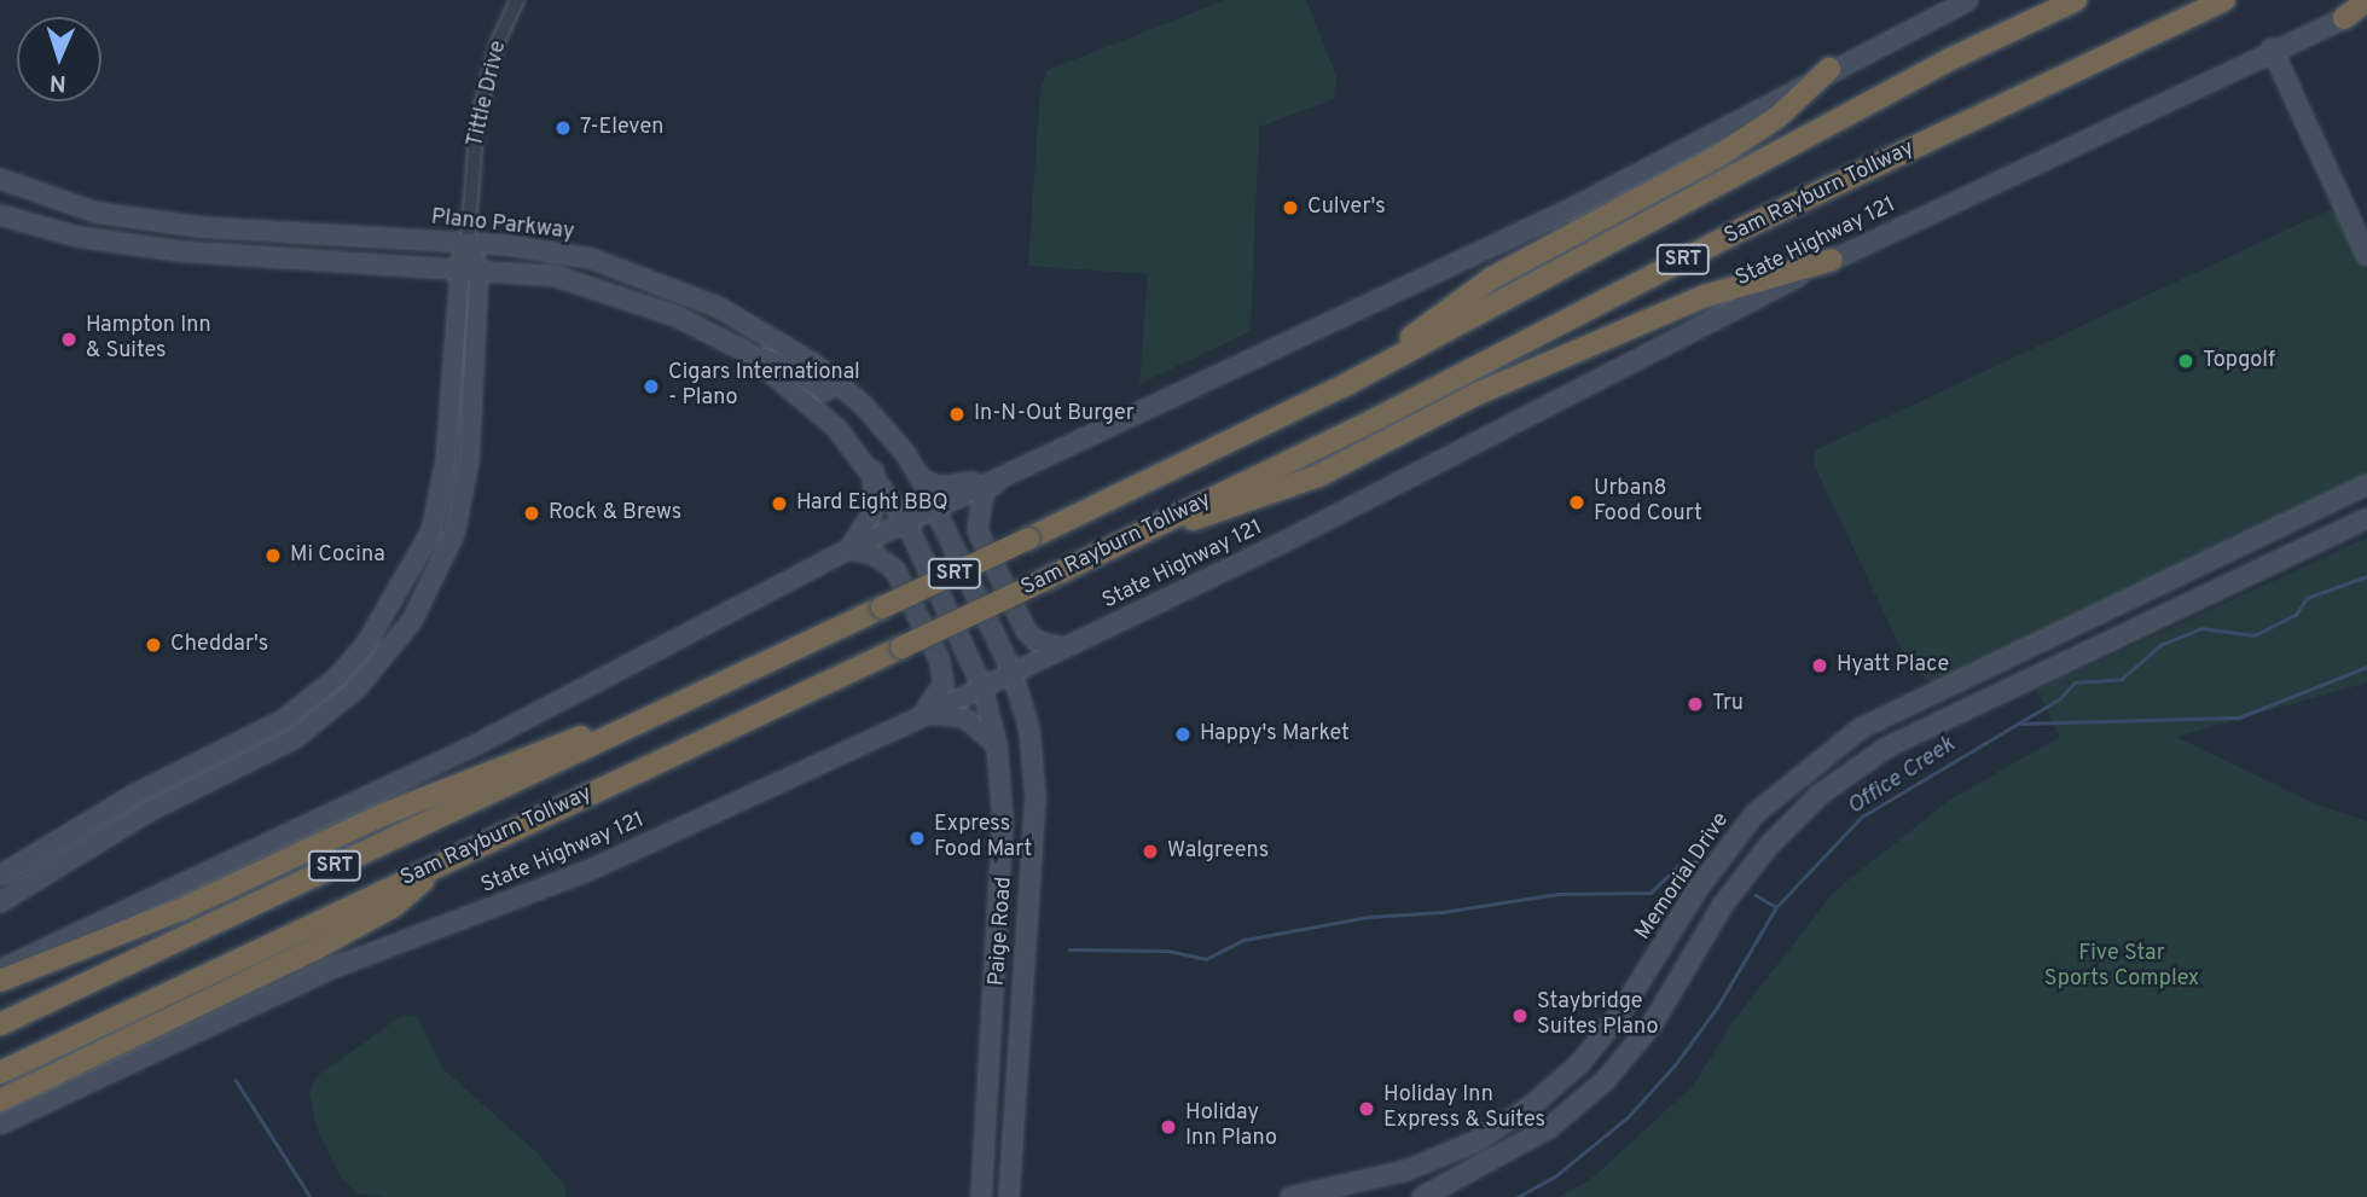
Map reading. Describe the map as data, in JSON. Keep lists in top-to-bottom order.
{
  "streets": {
    "highway": ["Sam Rayburn Tollway", "SRT"],
    "main road": [
      "Plano Parkway",
      "State Highway 121",
      "Memorial Drive",
      "Paige Road"
    ],
    "street": ["Tittle Drive"]
  },
  "crossings": [
    ["Tittle Drive", "Plano Parkway"],
    ["Plano Parkway", "State Highway 121"],
    ["Plano Parkway", "Paige Road"],
    ["State Highway 121", "Paige Road"]
  ],
  "water": ["Office Creek"],
  "parks": ["Five Star Sports Complex"],
  "places": [
    "7-Eleven",
    "Culver's",
    "Hampton Inn & Suites",
    "Topgolf",
    "Cigars International - Plano",
    "In-N-Out Burger",
    "Urban8 Food Court",
    "Hard Eight BBQ",
    "Rock & Brews",
    "Mi Cocina",
    "Cheddar's",
    "Hyatt Place",
    "Tru",
    "Happy's Market",
    "Express Food Mart",
    "Walgreens",
    "Staybridge Suites Plano",
    "Holiday Inn Express & Suites",
    "Holiday Inn Plano"
  ],
  "north": "bottom"
}
